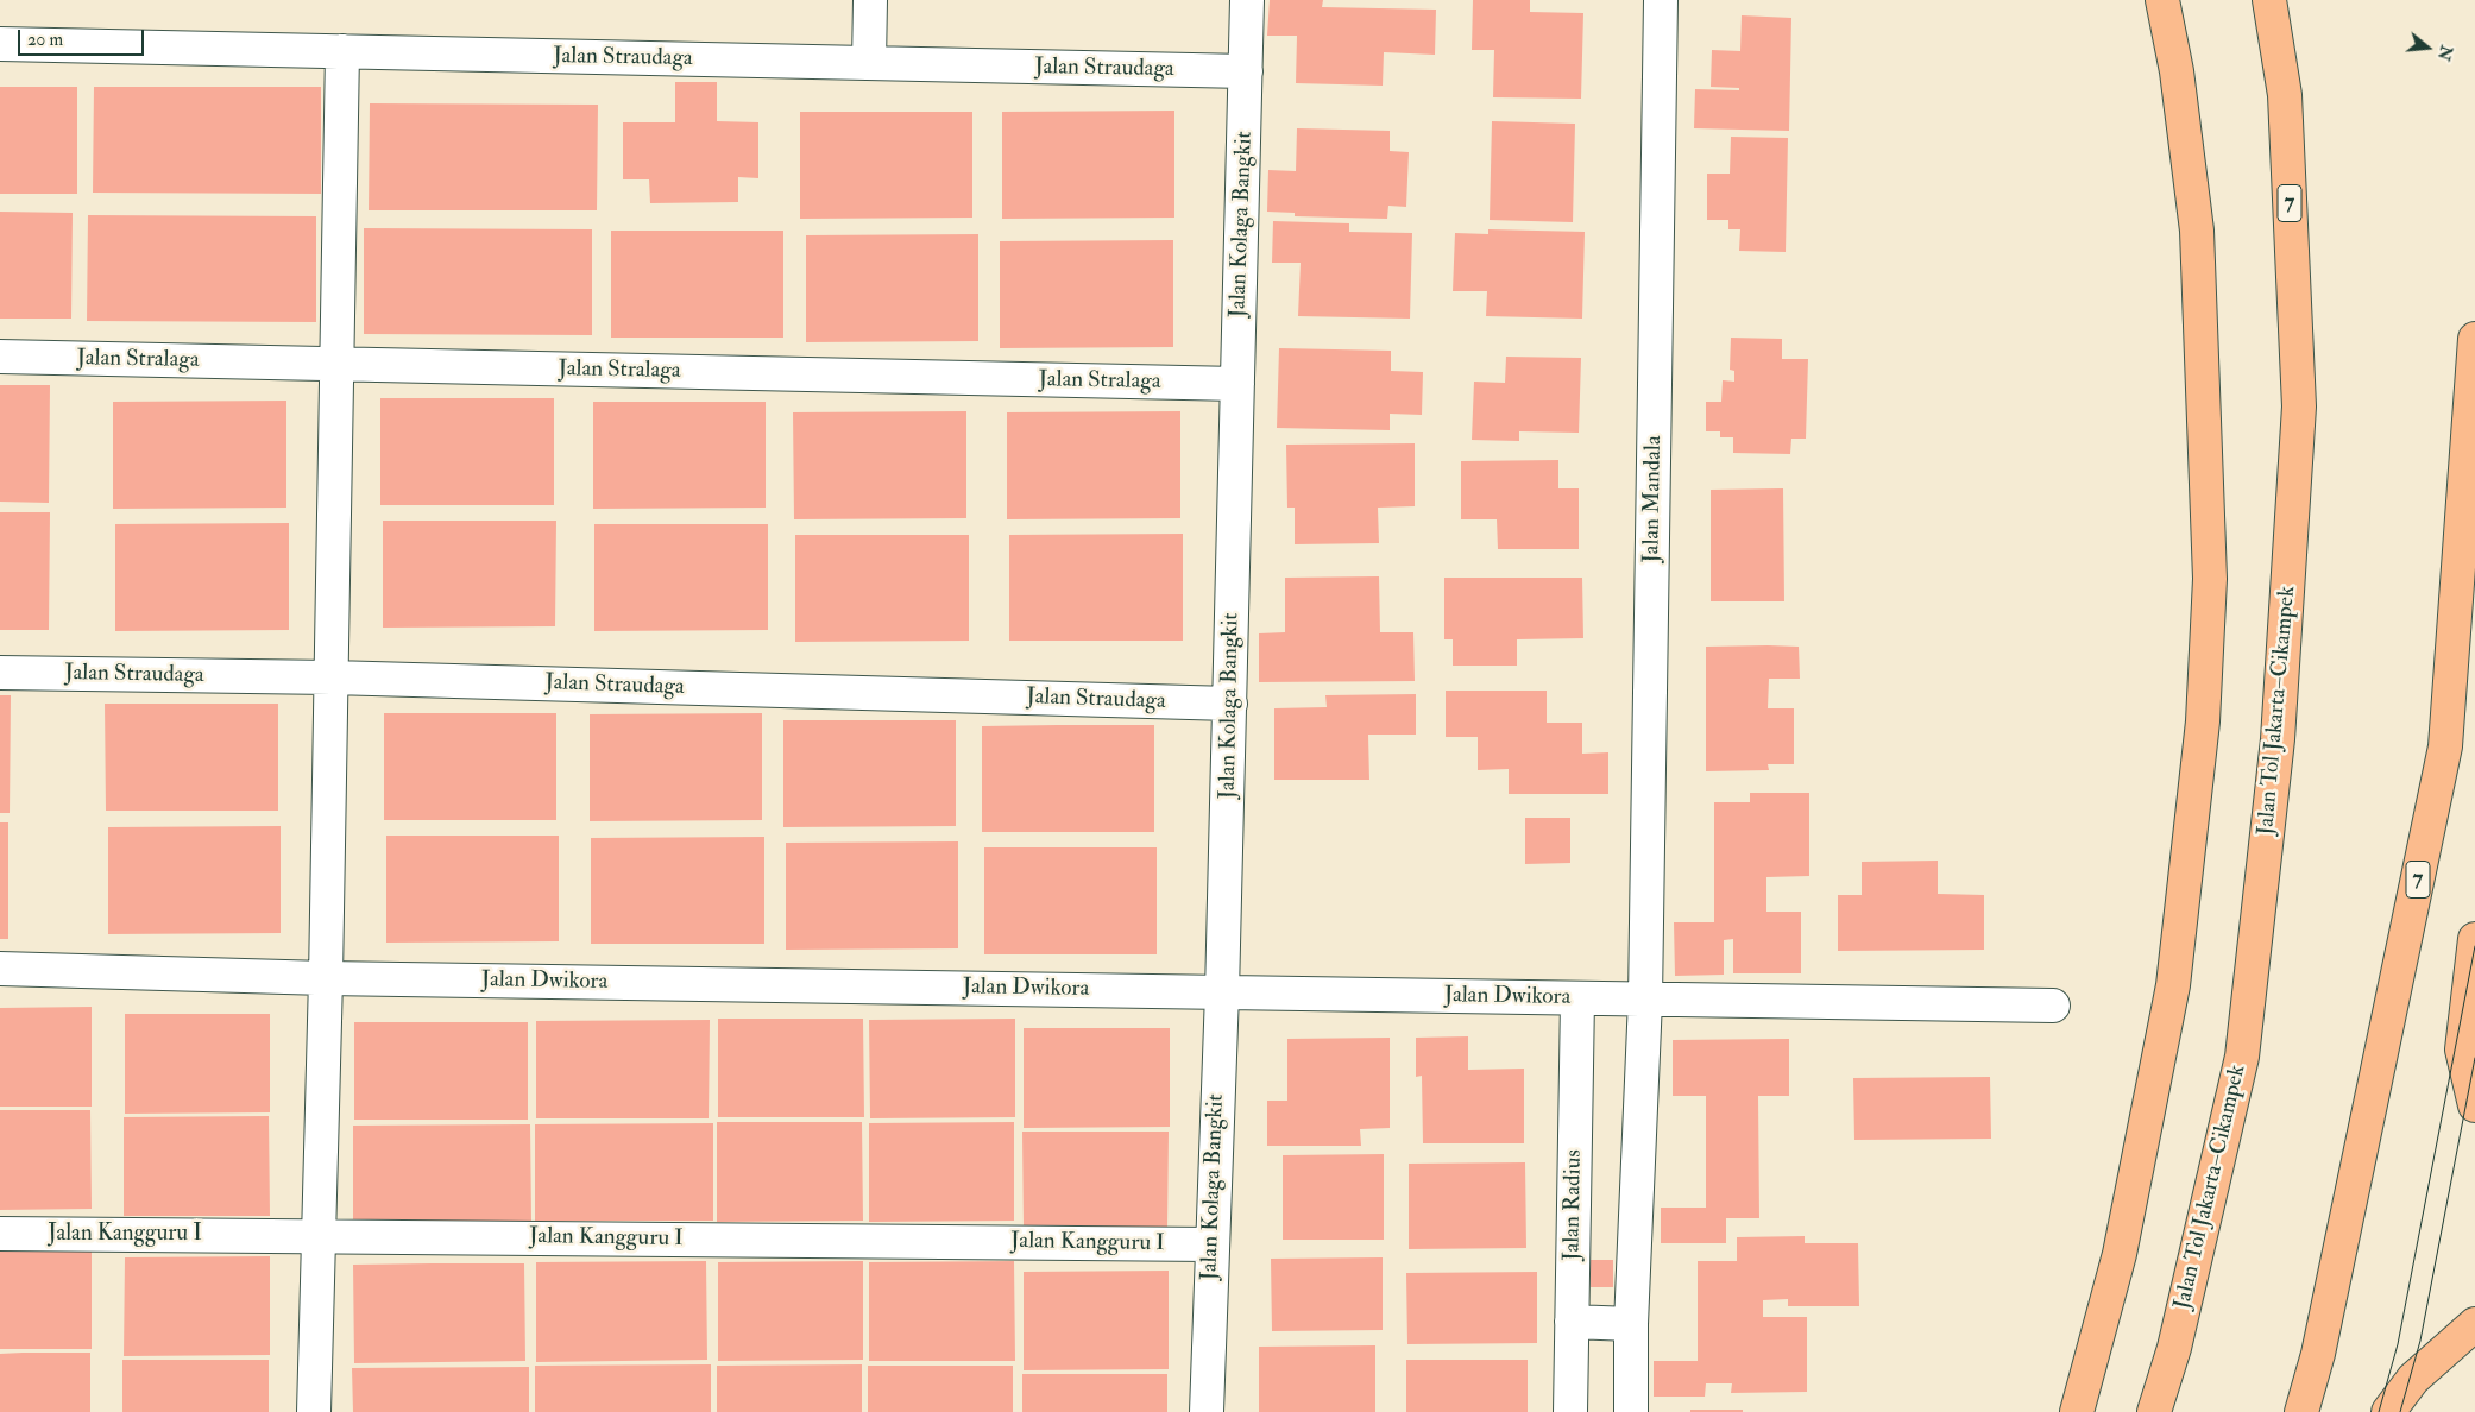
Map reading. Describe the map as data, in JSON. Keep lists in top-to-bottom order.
{
  "streets": {
    "highway": ["7", "Jalan Tol Jakarta–Cikampek"],
    "street": [
      "Jalan Straudaga",
      "Jalan Kolaga Bangkit",
      "Jalan Stralaga",
      "Jalan Mandala",
      "Jalan Dwikora",
      "Jalan Radius",
      "Jalan Kangguru I"
    ]
  },
  "crossings": [
    ["Jalan Straudaga", "Jalan Kolaga Bangkit"],
    ["Jalan Kolaga Bangkit", "Jalan Stralaga"],
    ["Jalan Kolaga Bangkit", "Jalan Dwikora"],
    ["Jalan Kolaga Bangkit", "Jalan Kangguru I"],
    ["Jalan Mandala", "Jalan Dwikora"],
    ["Jalan Dwikora", "Jalan Radius"]
  ],
  "scale_bar": "20 m",
  "north": "right"
}
